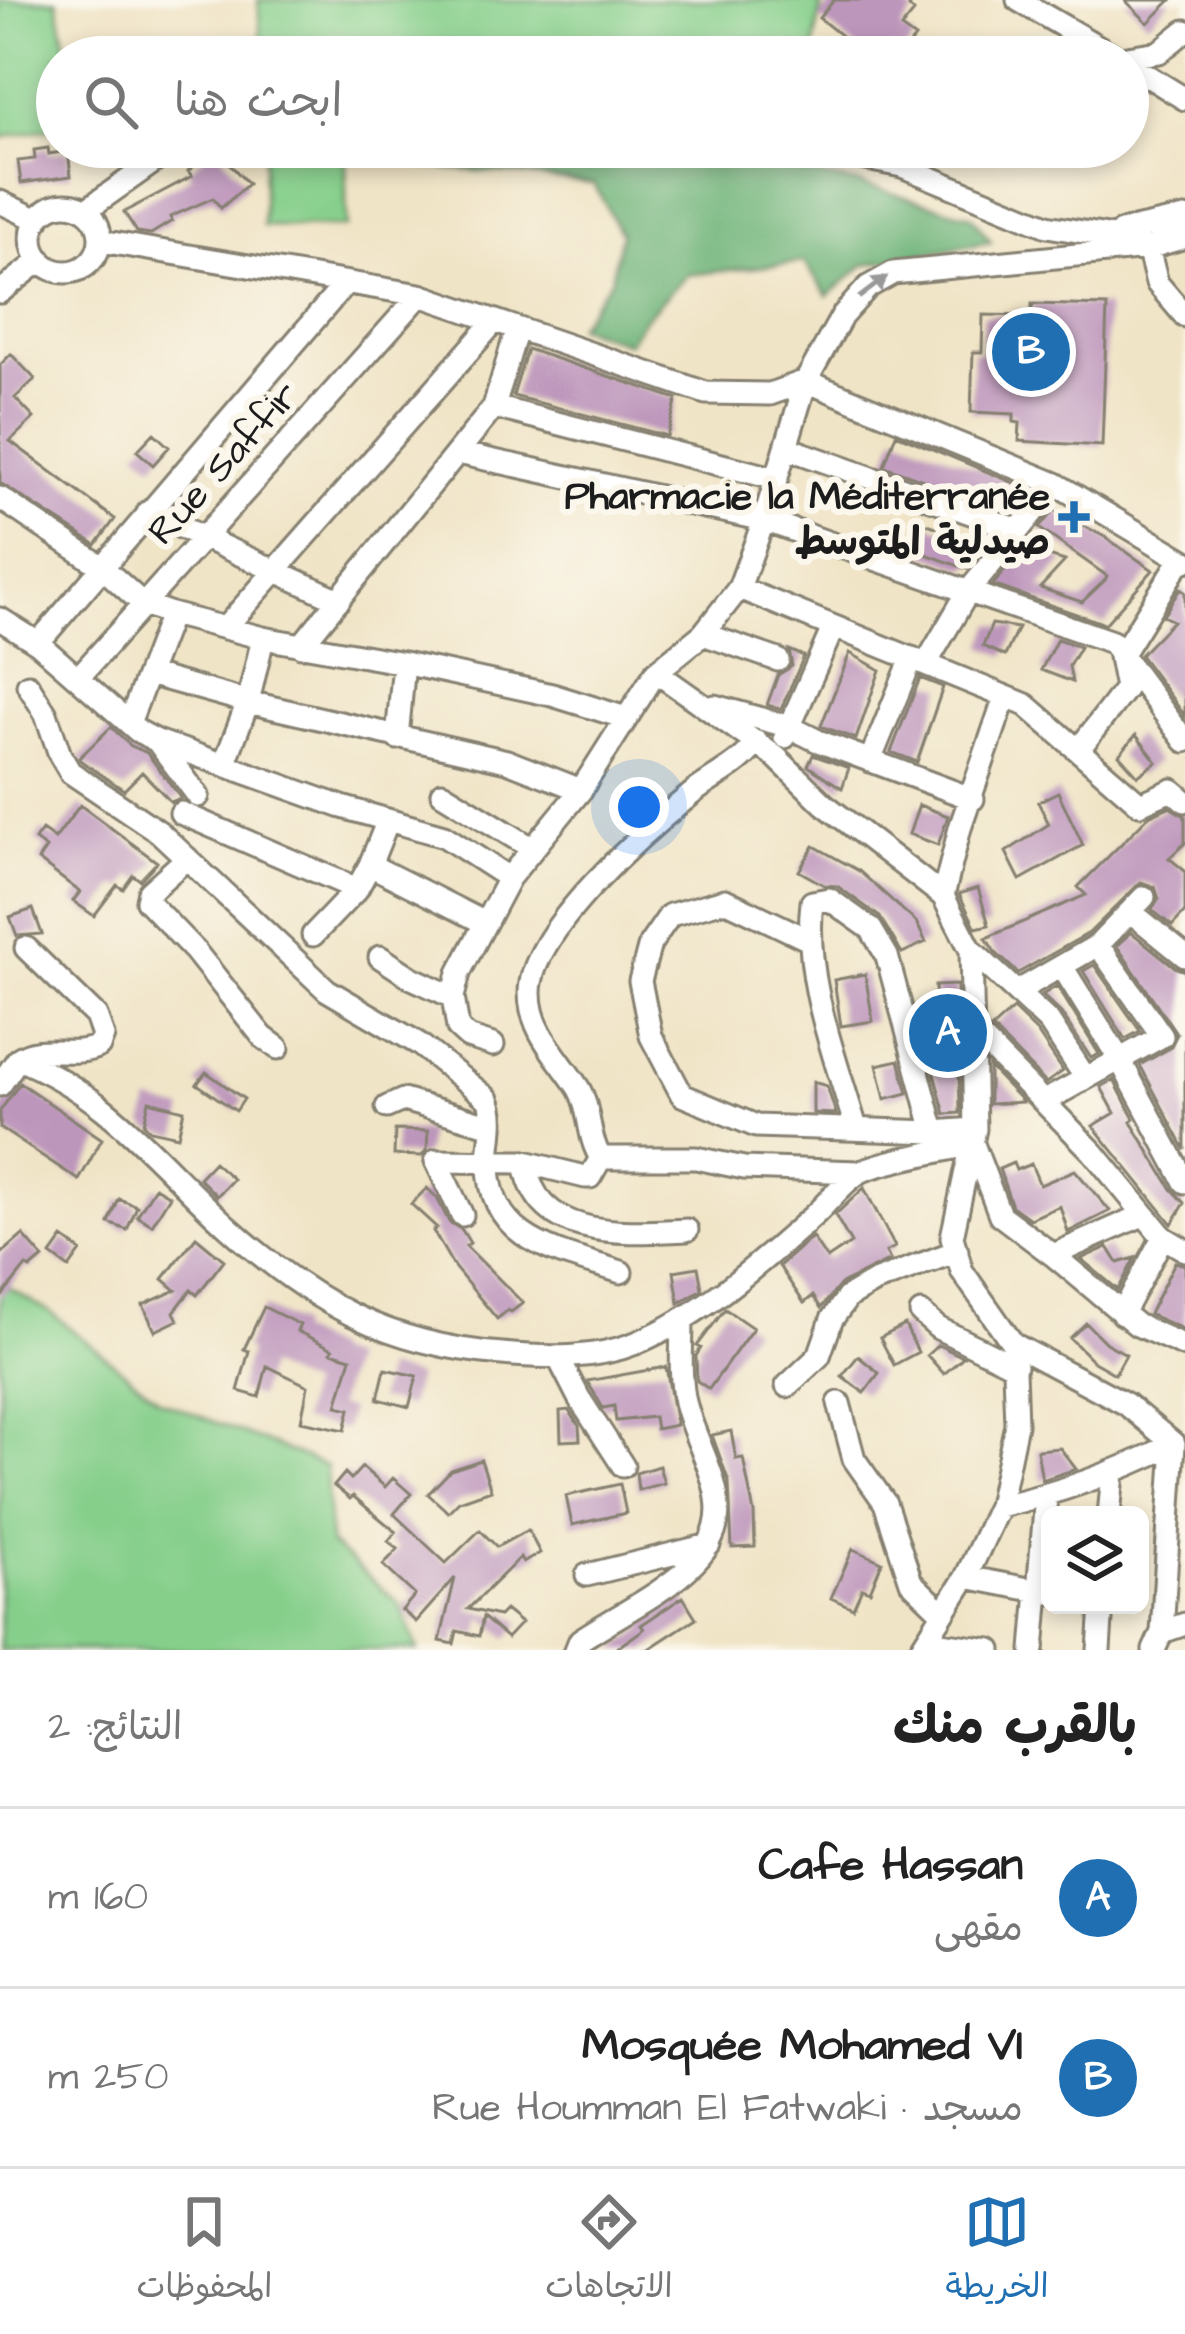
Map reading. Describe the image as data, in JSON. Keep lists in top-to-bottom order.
{
  "streets": {
    "street": ["Rue Saffir"]
  },
  "places": {
    "health": ["Pharmacie la Méditerranée صيدلية المتوسط"]
  },
  "page": {
    "search": "ابحث هنا",
    "pins": ["B", "A"],
    "heading": ["بالقرب منك", "النتائج: 2"],
    "list": [
      {
        "mark": "A",
        "name": "Cafe Hassan",
        "note": "مقهى",
        "value": "160 m"
      },
      {
        "mark": "B",
        "name": "Mosquée Mohamed VI",
        "note": "مسجد · Rue Houmman El Fatwaki",
        "value": "250 m"
      }
    ],
    "nav": ["الخريطة", "الاتجاهات", "المحفوظات"]
  }
}
